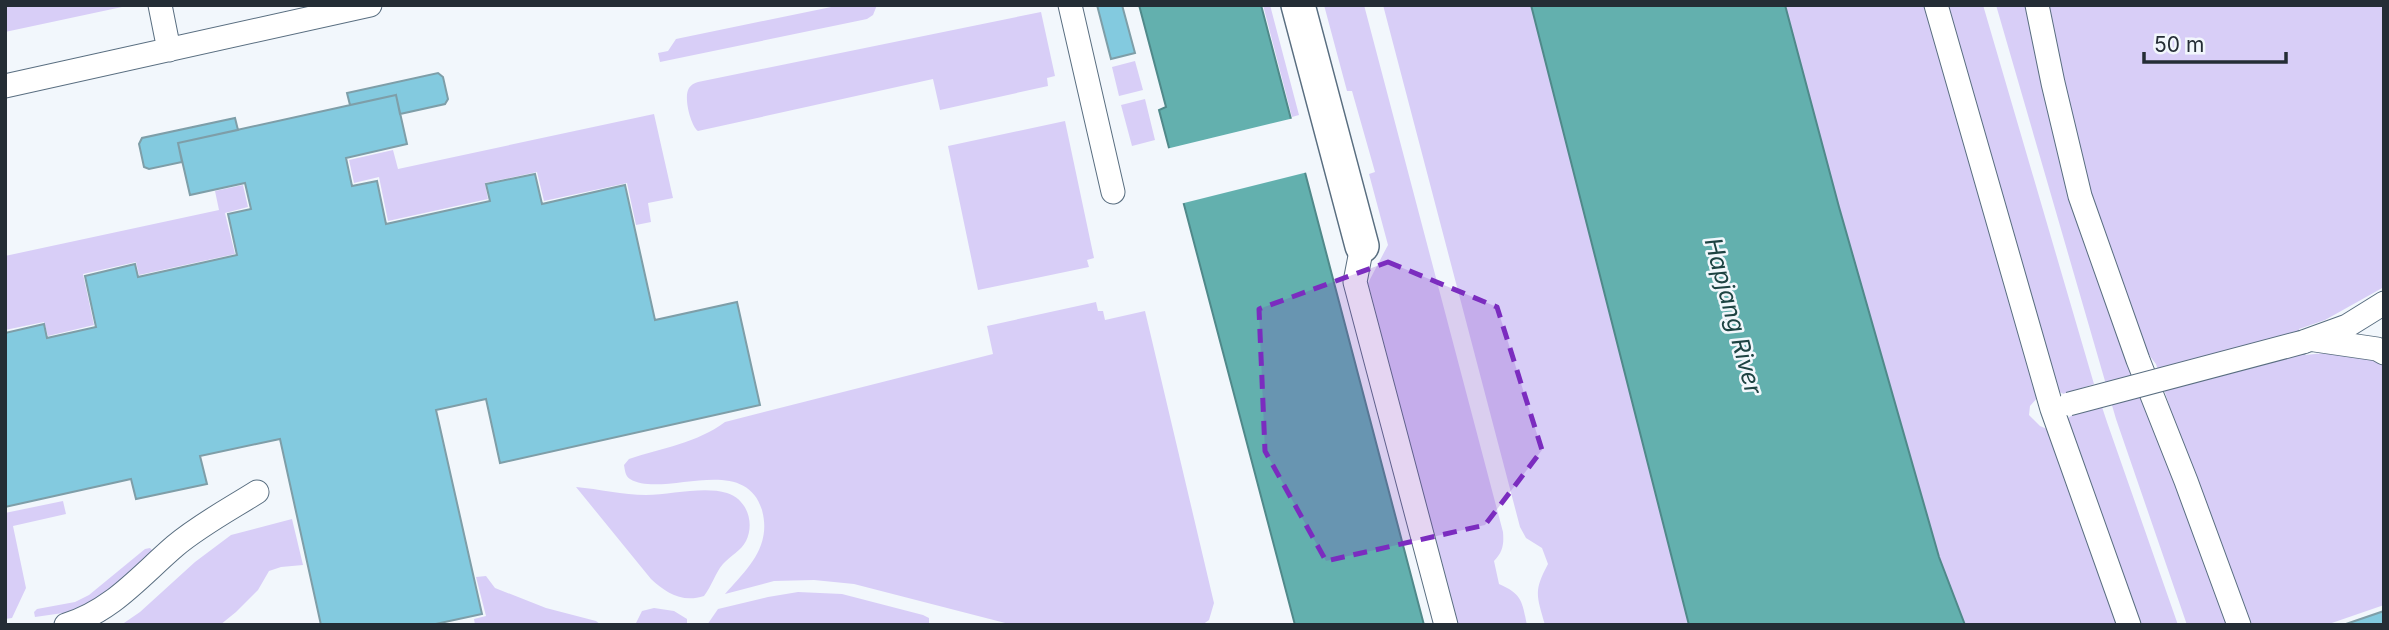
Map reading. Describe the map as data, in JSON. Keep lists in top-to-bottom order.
{
  "water": ["Hapjang River"],
  "scale_bar": "50 m"
}
